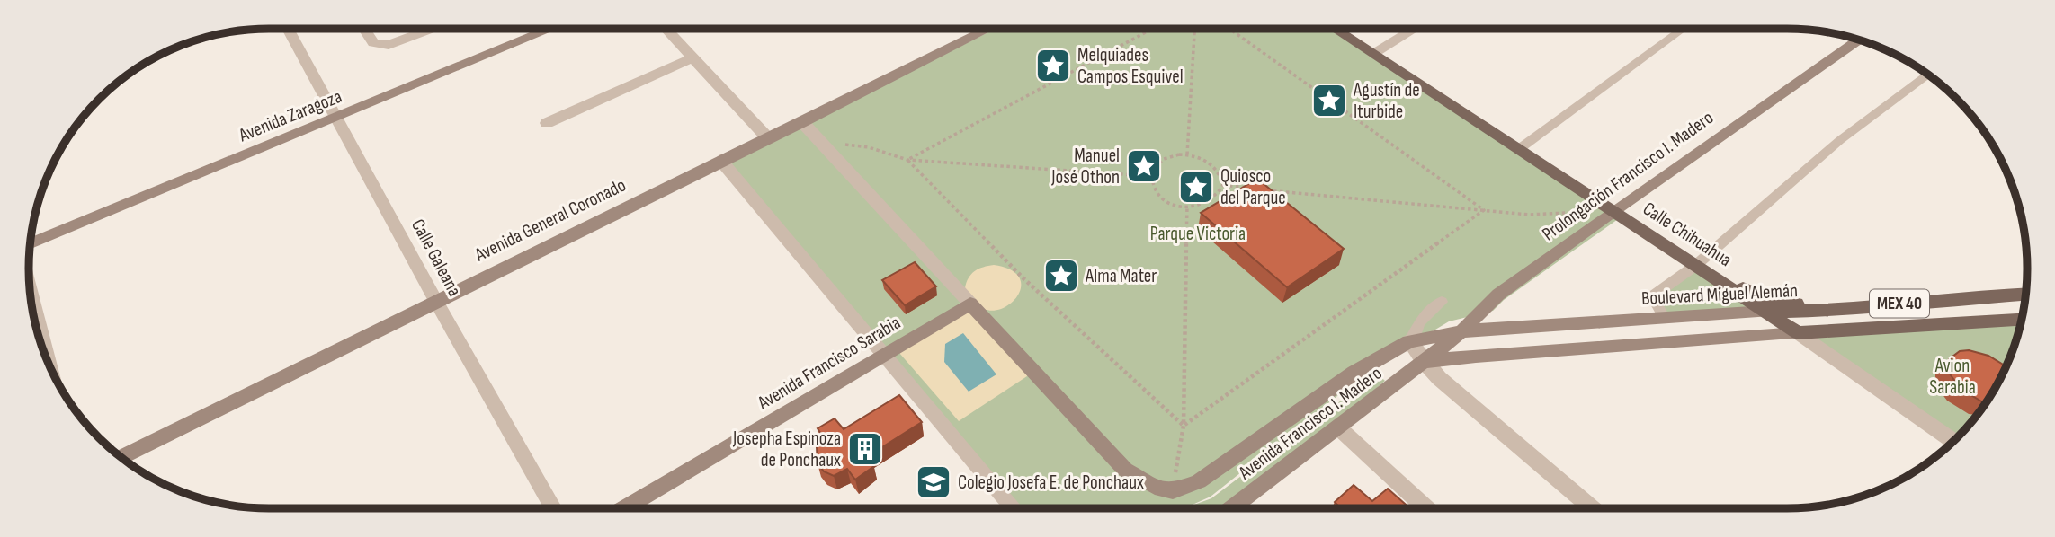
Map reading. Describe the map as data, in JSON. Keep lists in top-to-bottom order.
{
  "streets": {
    "main road": [
      "Avenida Zaragoza",
      "Prolongación Francisco I. Madero",
      "Avenida General Coronado",
      "Calle Chihuahua",
      "Boulevard Miguel Alemán",
      "MEX 40",
      "Avenida Francisco Sarabia",
      "Avenida Francisco I. Madero"
    ],
    "street": ["Calle Galeana"]
  },
  "crossings": [
    ["Avenida Zaragoza", "Calle Galeana"],
    ["Prolongación Francisco I. Madero", "Calle Chihuahua"],
    ["Prolongación Francisco I. Madero", "Boulevard Miguel Alemán"],
    ["Prolongación Francisco I. Madero", "MEX 40"],
    ["Prolongación Francisco I. Madero", "Avenida Francisco I. Madero"],
    ["Avenida General Coronado", "Calle Galeana"],
    ["Calle Chihuahua", "Boulevard Miguel Alemán"],
    ["Calle Chihuahua", "MEX 40"],
    ["Boulevard Miguel Alemán", "MEX 40"],
    ["MEX 40", "Avenida Francisco Sarabia"],
    ["MEX 40", "Avenida Francisco I. Madero"]
  ],
  "parks": ["Parque Victoria", "Avion Sarabia"],
  "places": {
    "place": [
      "Melquiades Campos Esquivel",
      "Agustín de Iturbide",
      "Manuel José Othon",
      "Quiosco del Parque",
      "Alma Mater"
    ],
    "building": ["Josepha Espinoza de Ponchaux"],
    "school or university": ["Colegio Josefa E. de Ponchaux"]
  }
}
